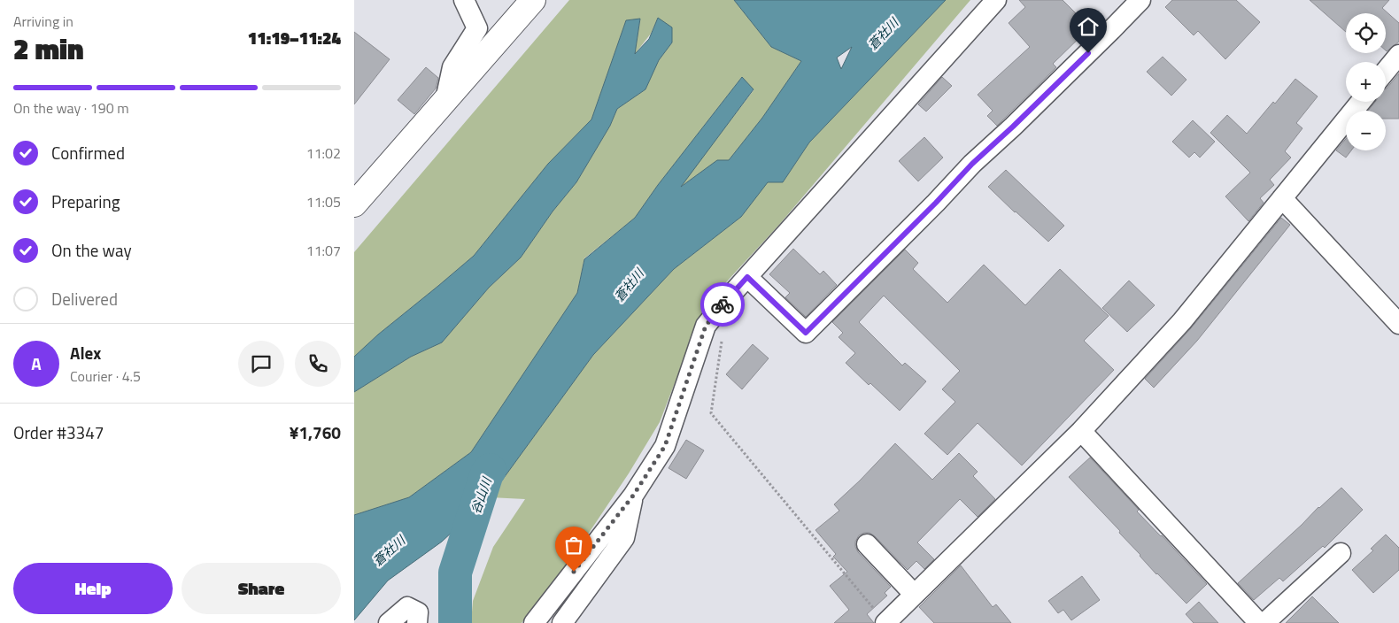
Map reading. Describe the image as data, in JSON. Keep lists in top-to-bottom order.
{
  "water": ["蒼社川", "谷山川"],
  "page": {
    "heading": ["2 min", "Arriving in", "11:19–11:24"],
    "panel": [
      "Alex",
      "Courier · 4.5",
      "Order #3347",
      "¥1,760"
    ],
    "map_buttons": ["+", "−"],
    "bar": "On the way · 190 m",
    "list": [
      ["Confirmed", "11:02"],
      ["Preparing", "11:05"],
      ["On the way", "11:07"],
      "Delivered"
    ],
    "round": "A",
    "buttons": ["Help", "Share"]
  }
}
